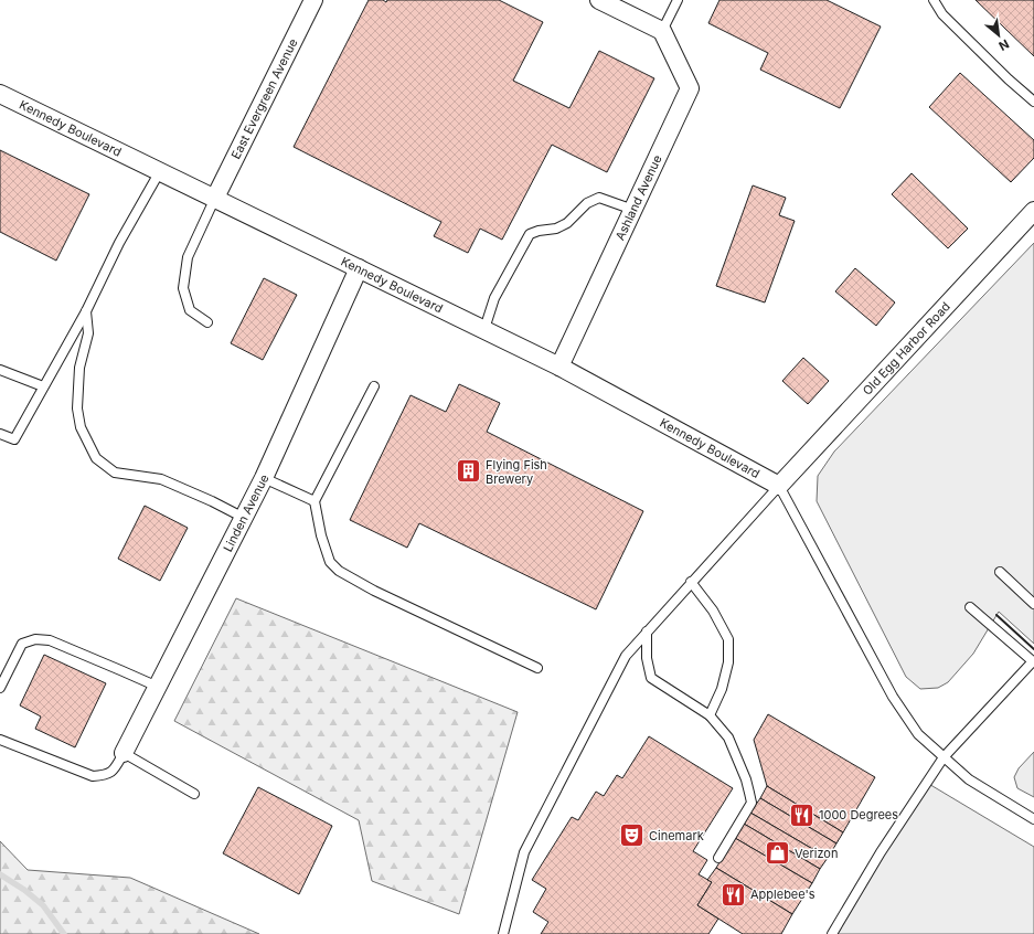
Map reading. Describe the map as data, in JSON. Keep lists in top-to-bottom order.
{
  "streets": {
    "street": [
      "East Evergreen Avenue",
      "Kennedy Boulevard",
      "Ashland Avenue",
      "Old Egg Harbor Road",
      "Linden Avenue"
    ]
  },
  "crossings": [
    ["East Evergreen Avenue", "Kennedy Boulevard"],
    ["Kennedy Boulevard", "Ashland Avenue"],
    ["Kennedy Boulevard", "Old Egg Harbor Road"],
    ["Kennedy Boulevard", "Linden Avenue"]
  ],
  "places": {
    "building": ["Flying Fish Brewery"],
    "restaurant": ["1000 Degrees", "Applebee's"],
    "theatre": ["Cinemark"],
    "shop": ["Verizon"]
  },
  "north": "bottom right"
}
